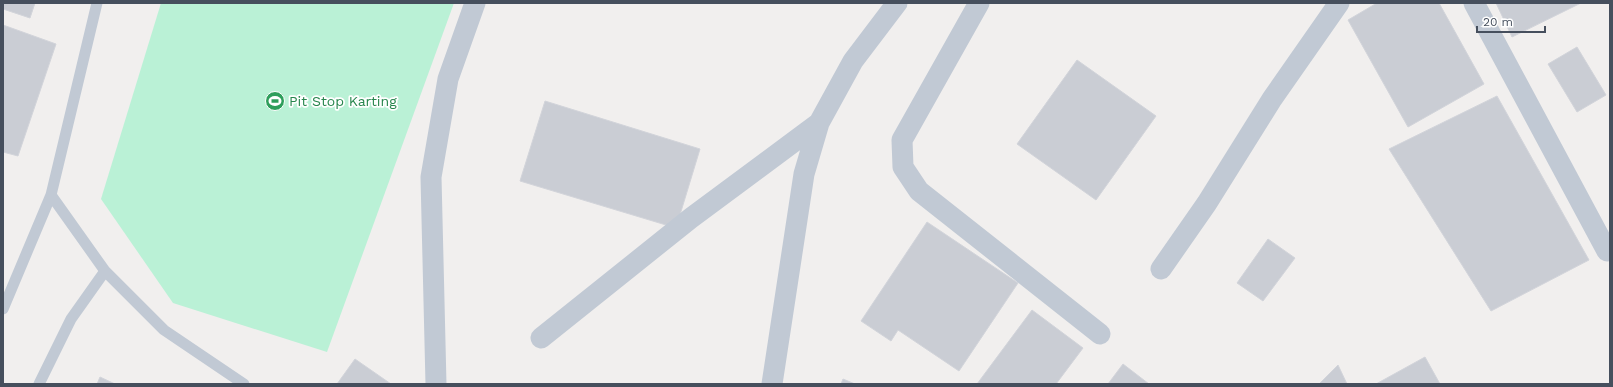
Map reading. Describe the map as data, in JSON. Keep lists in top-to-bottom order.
{
  "places": {
    "sports": ["Pit Stop Karting"]
  },
  "scale_bar": "20 m"
}
